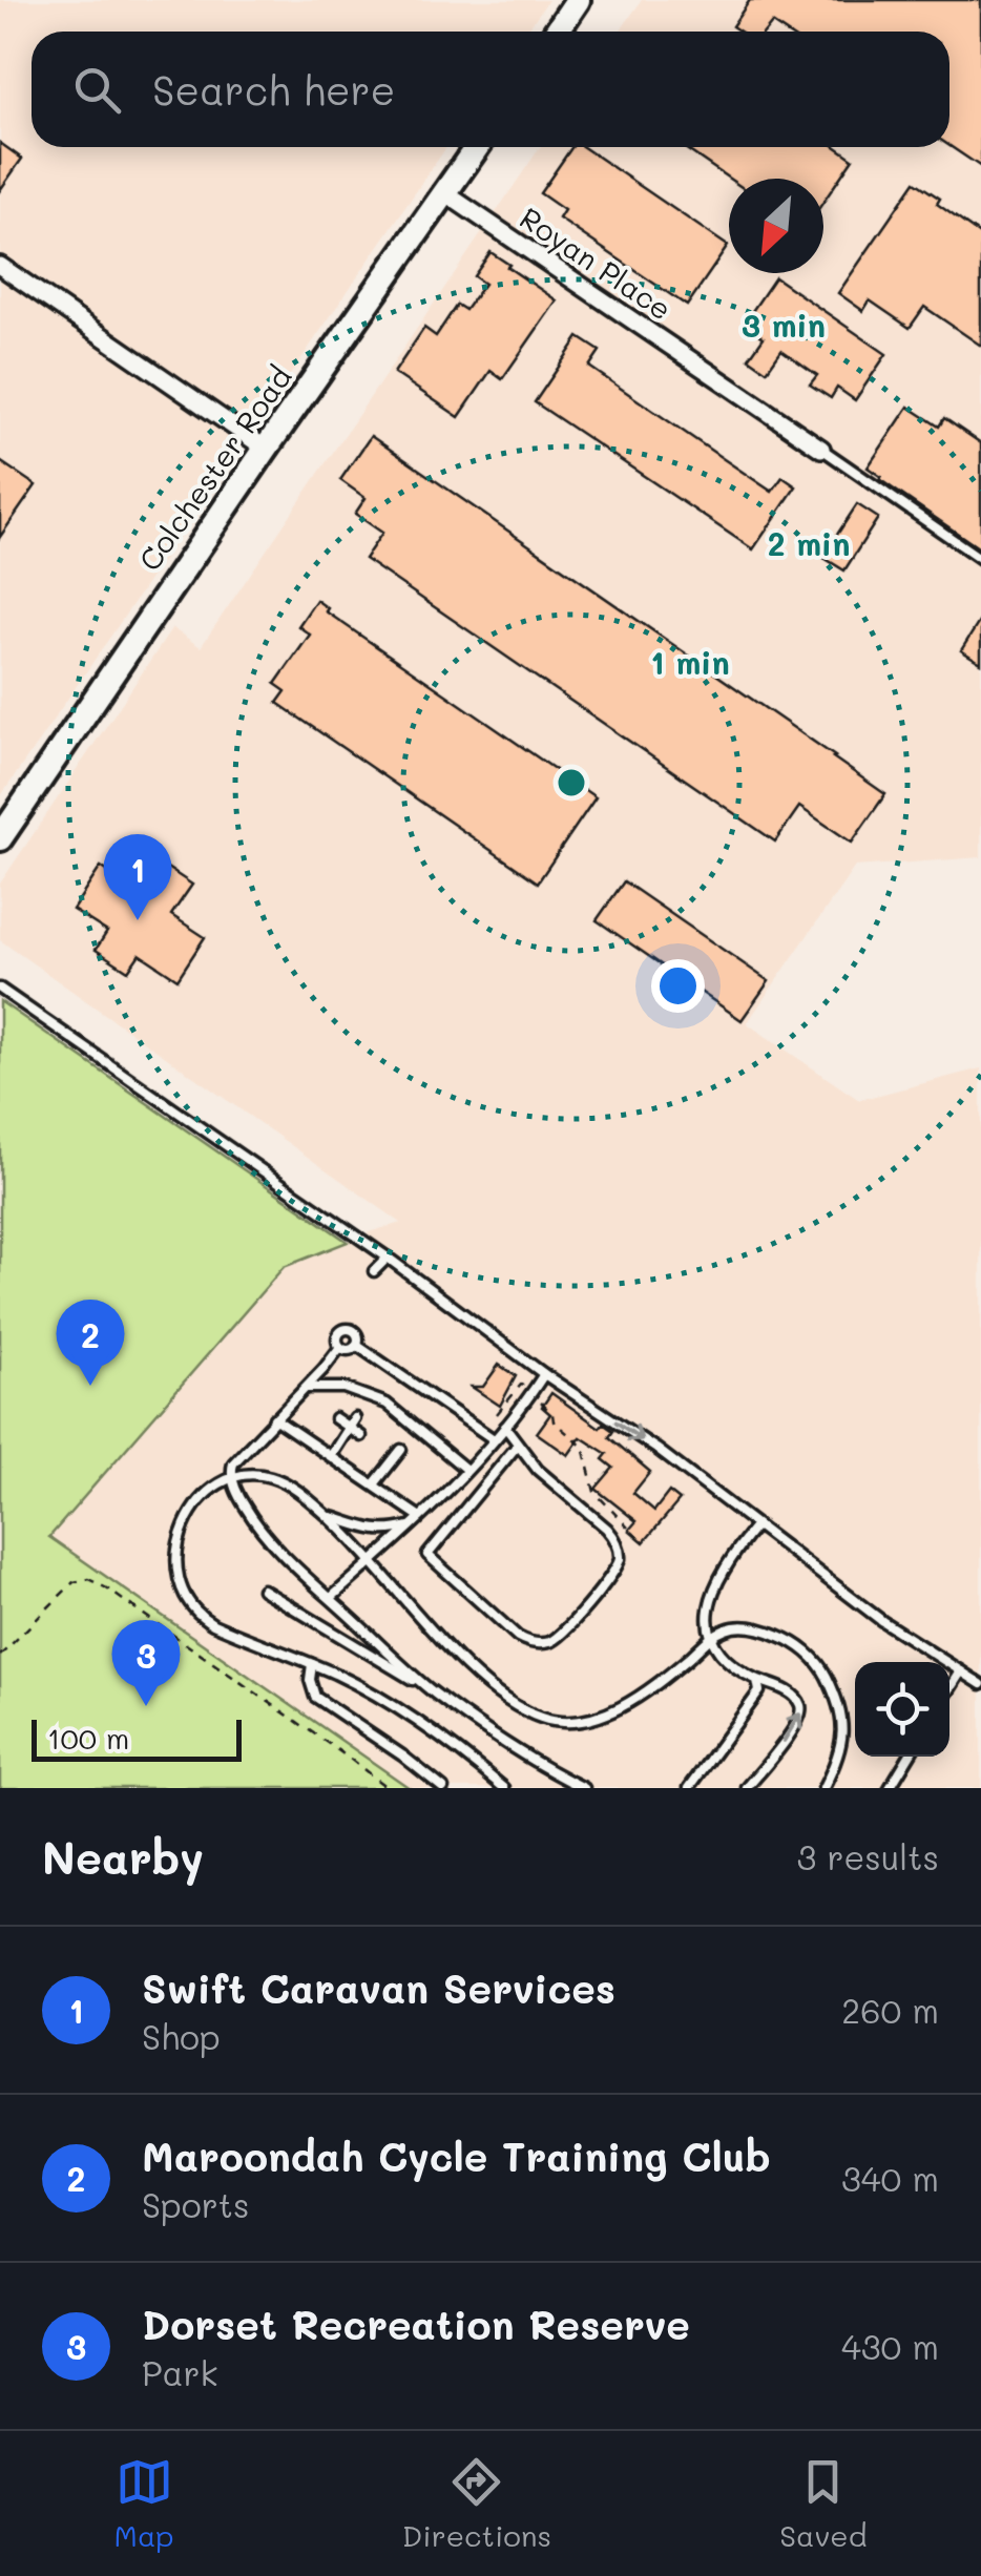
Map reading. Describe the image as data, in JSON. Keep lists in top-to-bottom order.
{
  "streets": {
    "main road": ["Colchester Road"],
    "street": ["Royan Place"]
  },
  "crossings": [
    ["Royan Place", "Colchester Road"]
  ],
  "scale_bar": "100 m",
  "north": "bottom left",
  "page": {
    "search": "Search here",
    "pins": ["1", "2", "3"],
    "scale": "100 m",
    "heading": ["Nearby", "3 results"],
    "list": [
      {
        "mark": "1",
        "name": "Swift Caravan Services",
        "note": "Shop",
        "value": "260 m"
      },
      {
        "mark": "2",
        "name": "Maroondah Cycle Training Club",
        "note": "Sports",
        "value": "340 m"
      },
      {
        "mark": "3",
        "name": "Dorset Recreation Reserve",
        "note": "Park",
        "value": "430 m"
      }
    ],
    "nav": ["Map", "Directions", "Saved"]
  },
  "rings": ["3 min", "2 min", "1 min"]
}
